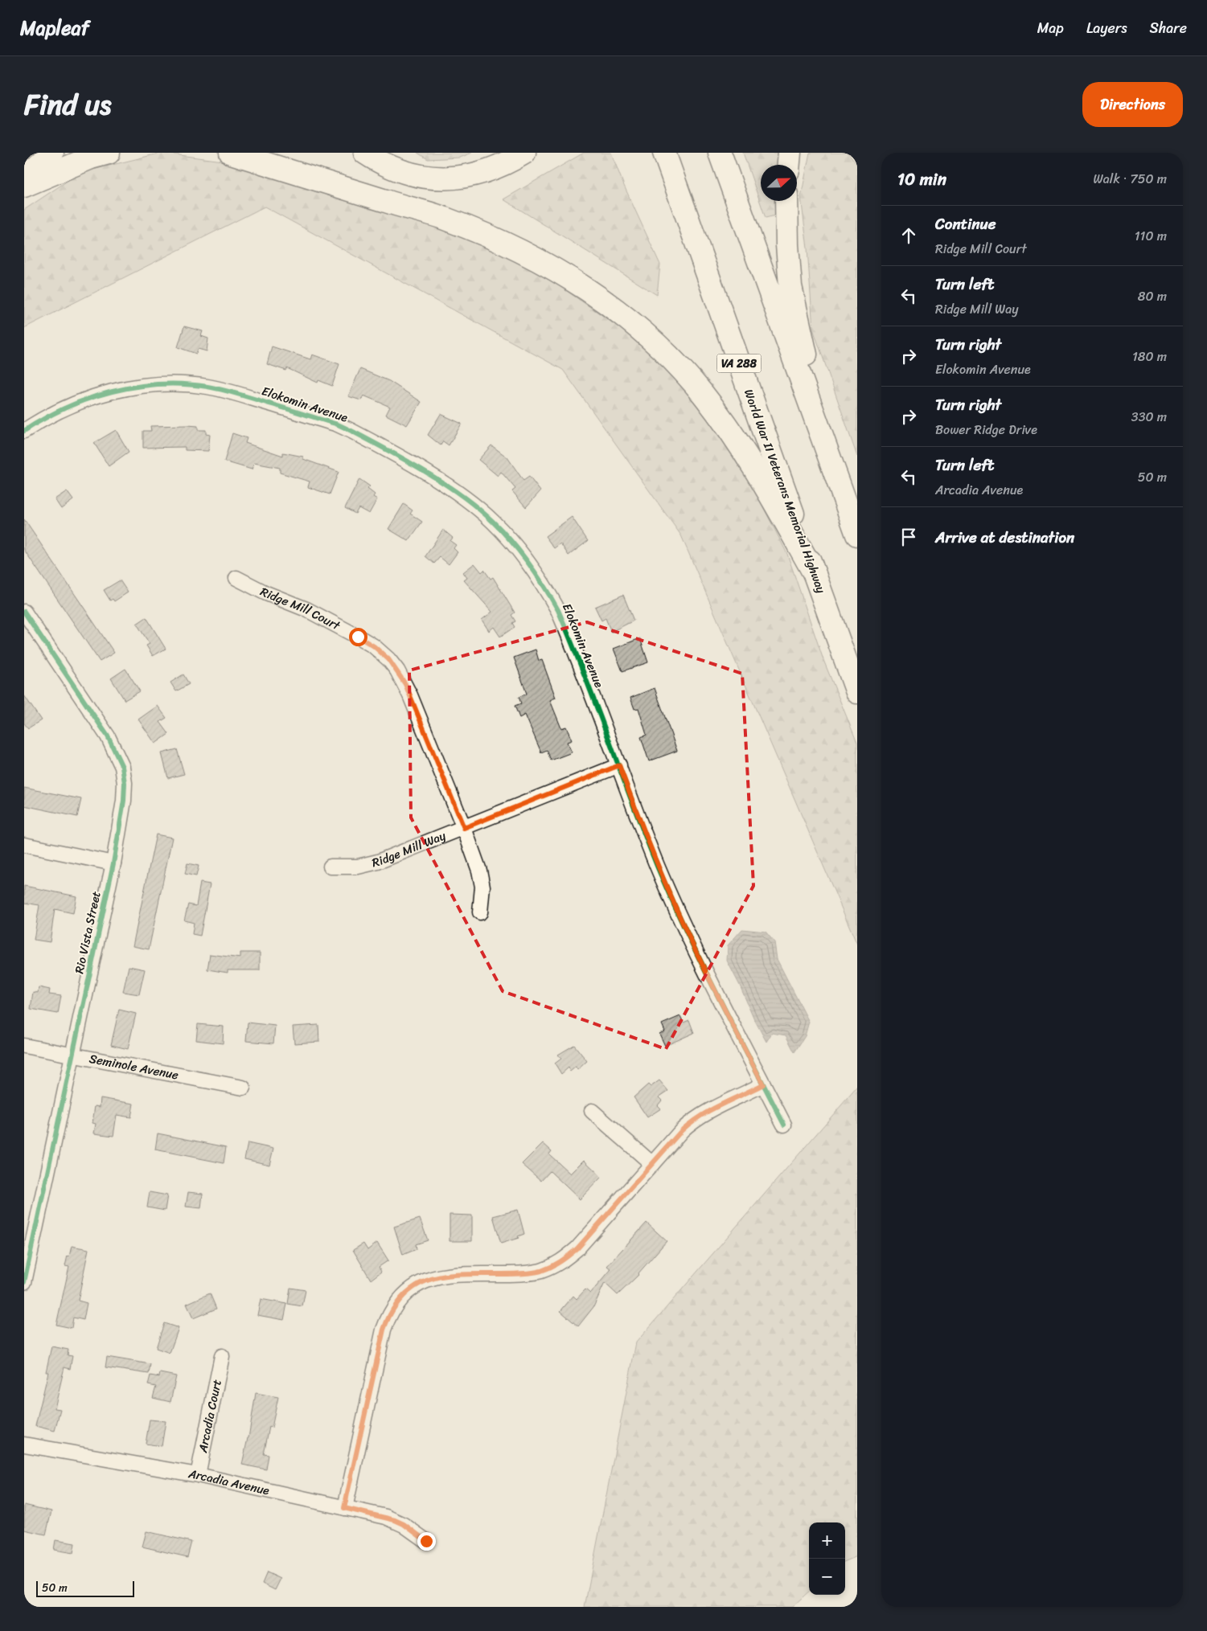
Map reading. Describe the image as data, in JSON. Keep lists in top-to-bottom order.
{
  "streets": {
    "main road": ["VA 288", "World War II Veterans Memorial Highway"],
    "street": [
      "Elokomin Avenue",
      "Ridge Mill Court",
      "Ridge Mill Way",
      "Rio Vista Street",
      "Seminole Avenue",
      "Arcadia Court",
      "Arcadia Avenue"
    ]
  },
  "crossings": [
    ["Elokomin Avenue", "Ridge Mill Way"],
    ["Ridge Mill Court", "Ridge Mill Way"],
    ["Rio Vista Street", "Seminole Avenue"],
    ["Arcadia Court", "Arcadia Avenue"]
  ],
  "scale_bar": "50 m",
  "north": "right",
  "page": {
    "header": "Mapleaf",
    "nav": ["Map", "Layers", "Share"],
    "title": "Find us",
    "buttons": "Directions",
    "heading": ["10 min", "Walk · 750 m"],
    "list": [
      ["Continue", "Ridge Mill Court", "110 m"],
      ["Turn left", "Ridge Mill Way", "80 m"],
      ["Turn right", "Elokomin Avenue", "180 m"],
      ["Turn right", "Bower Ridge Drive", "330 m"],
      ["Turn left", "Arcadia Avenue", "50 m"],
      "Arrive at destination"
    ],
    "map_buttons": ["+", "−"],
    "scale": "50 m"
  }
}
